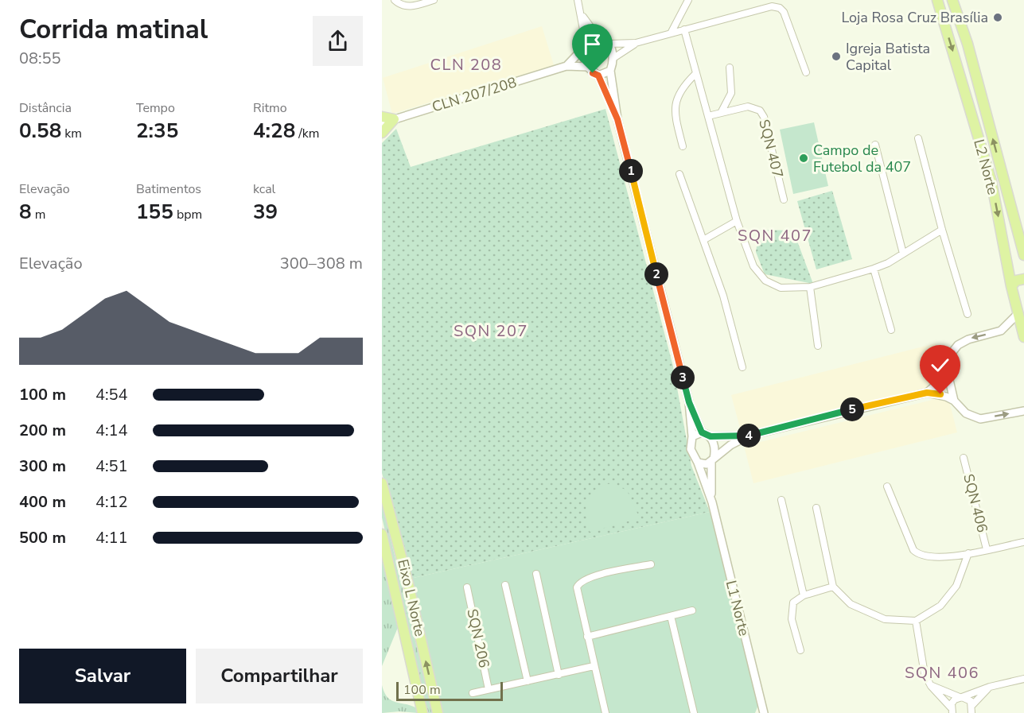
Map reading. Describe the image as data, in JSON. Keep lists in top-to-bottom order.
{
  "streets": {
    "main road": ["L2 Norte", "Eixo L Norte"],
    "street": [
      "CLN 207/208",
      "SQN 407",
      "SQN 406",
      "L1 Norte",
      "SQN 206"
    ]
  },
  "districts": [
    "CLN 208",
    "SQN 407",
    "SQN 207",
    "SQN 406"
  ],
  "places": ["Loja Rosa Cruz Brasília", "Igreja Batista Capital", "Campo de Futebol da 407"],
  "scale_bar": "100 m",
  "page": {
    "heading": ["Corrida matinal", "08:55"],
    "stats": [
      ["Distância", "0.58 km"],
      ["Tempo", "2:35"],
      ["Ritmo", "4:28 /km"],
      ["Elevação", "8 m"],
      ["Batimentos", "155 bpm"],
      ["kcal", "39"]
    ],
    "pins": [
      "1",
      "2",
      "3",
      "5",
      "4"
    ],
    "chart": ["Elevação", "300–308 m"],
    "list": [
      {
        "name": "100 m",
        "note": "4:54"
      },
      {
        "name": "200 m",
        "note": "4:14"
      },
      {
        "name": "300 m",
        "note": "4:51"
      },
      {
        "name": "400 m",
        "note": "4:12"
      },
      {
        "name": "500 m",
        "note": "4:11"
      }
    ],
    "buttons": ["Salvar", "Compartilhar"],
    "scale": "100 m"
  }
}
